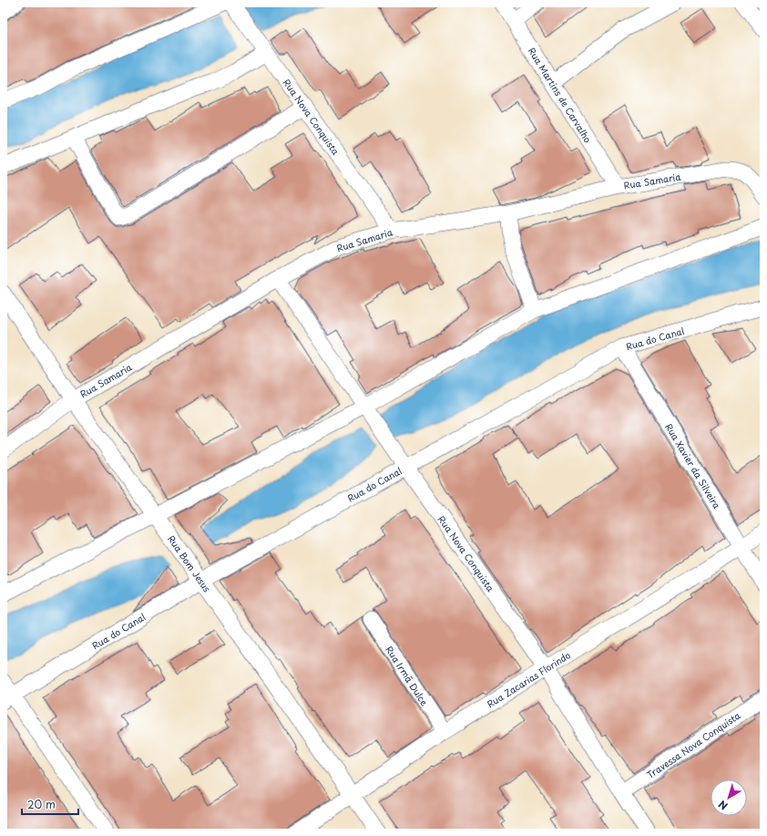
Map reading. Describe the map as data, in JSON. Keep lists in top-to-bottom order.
{
  "streets": {
    "street": [
      "Rua Martins de Carvalho",
      "Rua Nova Conquista",
      "Rua Samaria",
      "Rua do Canal",
      "Rua Xavier da Silveira",
      "Rua Bom Jesus",
      "Rua Irmã Dulce",
      "Rua Zacarias Florindo",
      "Travessa Nova Conquista"
    ]
  },
  "crossings": [
    ["Rua Martins de Carvalho", "Rua Samaria"],
    ["Rua Nova Conquista", "Rua Samaria"],
    ["Rua Nova Conquista", "Rua do Canal"],
    ["Rua Nova Conquista", "Rua Zacarias Florindo"],
    ["Rua Nova Conquista", "Travessa Nova Conquista"],
    ["Rua Samaria", "Rua Bom Jesus"],
    ["Rua do Canal", "Rua Xavier da Silveira"],
    ["Rua do Canal", "Rua Bom Jesus"],
    ["Rua Xavier da Silveira", "Rua Zacarias Florindo"],
    ["Rua Bom Jesus", "Rua Zacarias Florindo"],
    ["Rua Irmã Dulce", "Rua Zacarias Florindo"]
  ],
  "scale_bar": "20 m",
  "north": "bottom left"
}
